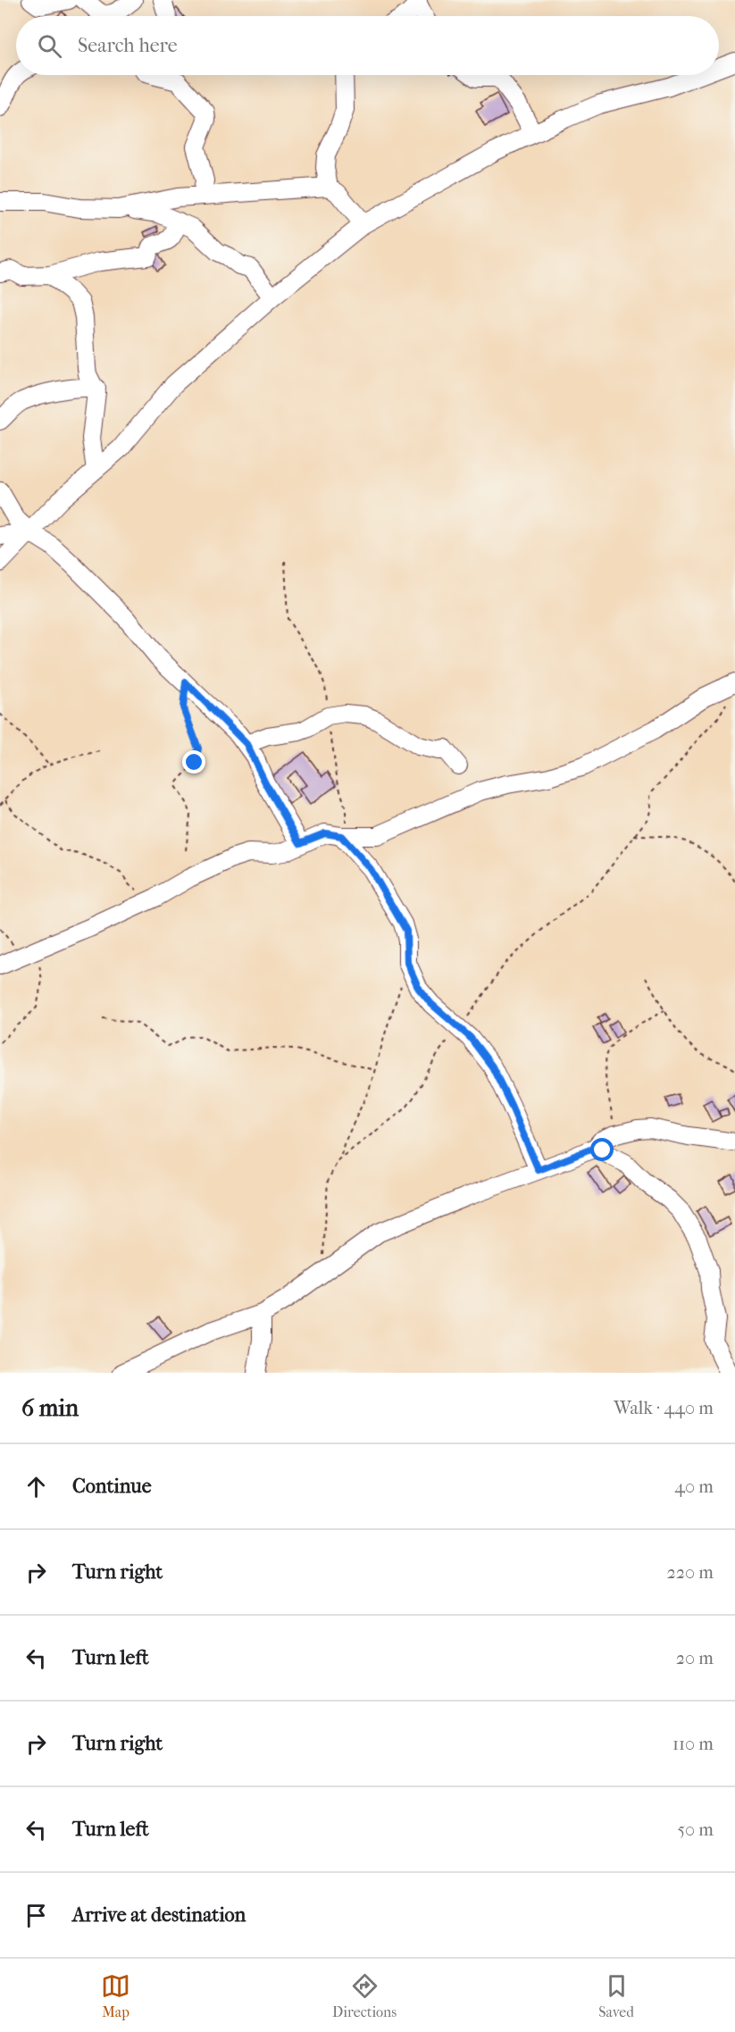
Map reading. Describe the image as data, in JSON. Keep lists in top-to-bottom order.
{
  "page": {
    "search": "Search here",
    "heading": ["6 min", "Walk · 440 m"],
    "list": [
      ["Continue", "40 m"],
      ["Turn right", "220 m"],
      ["Turn left", "20 m"],
      ["Turn right", "110 m"],
      ["Turn left", "50 m"],
      "Arrive at destination"
    ],
    "nav": ["Map", "Directions", "Saved"]
  }
}
